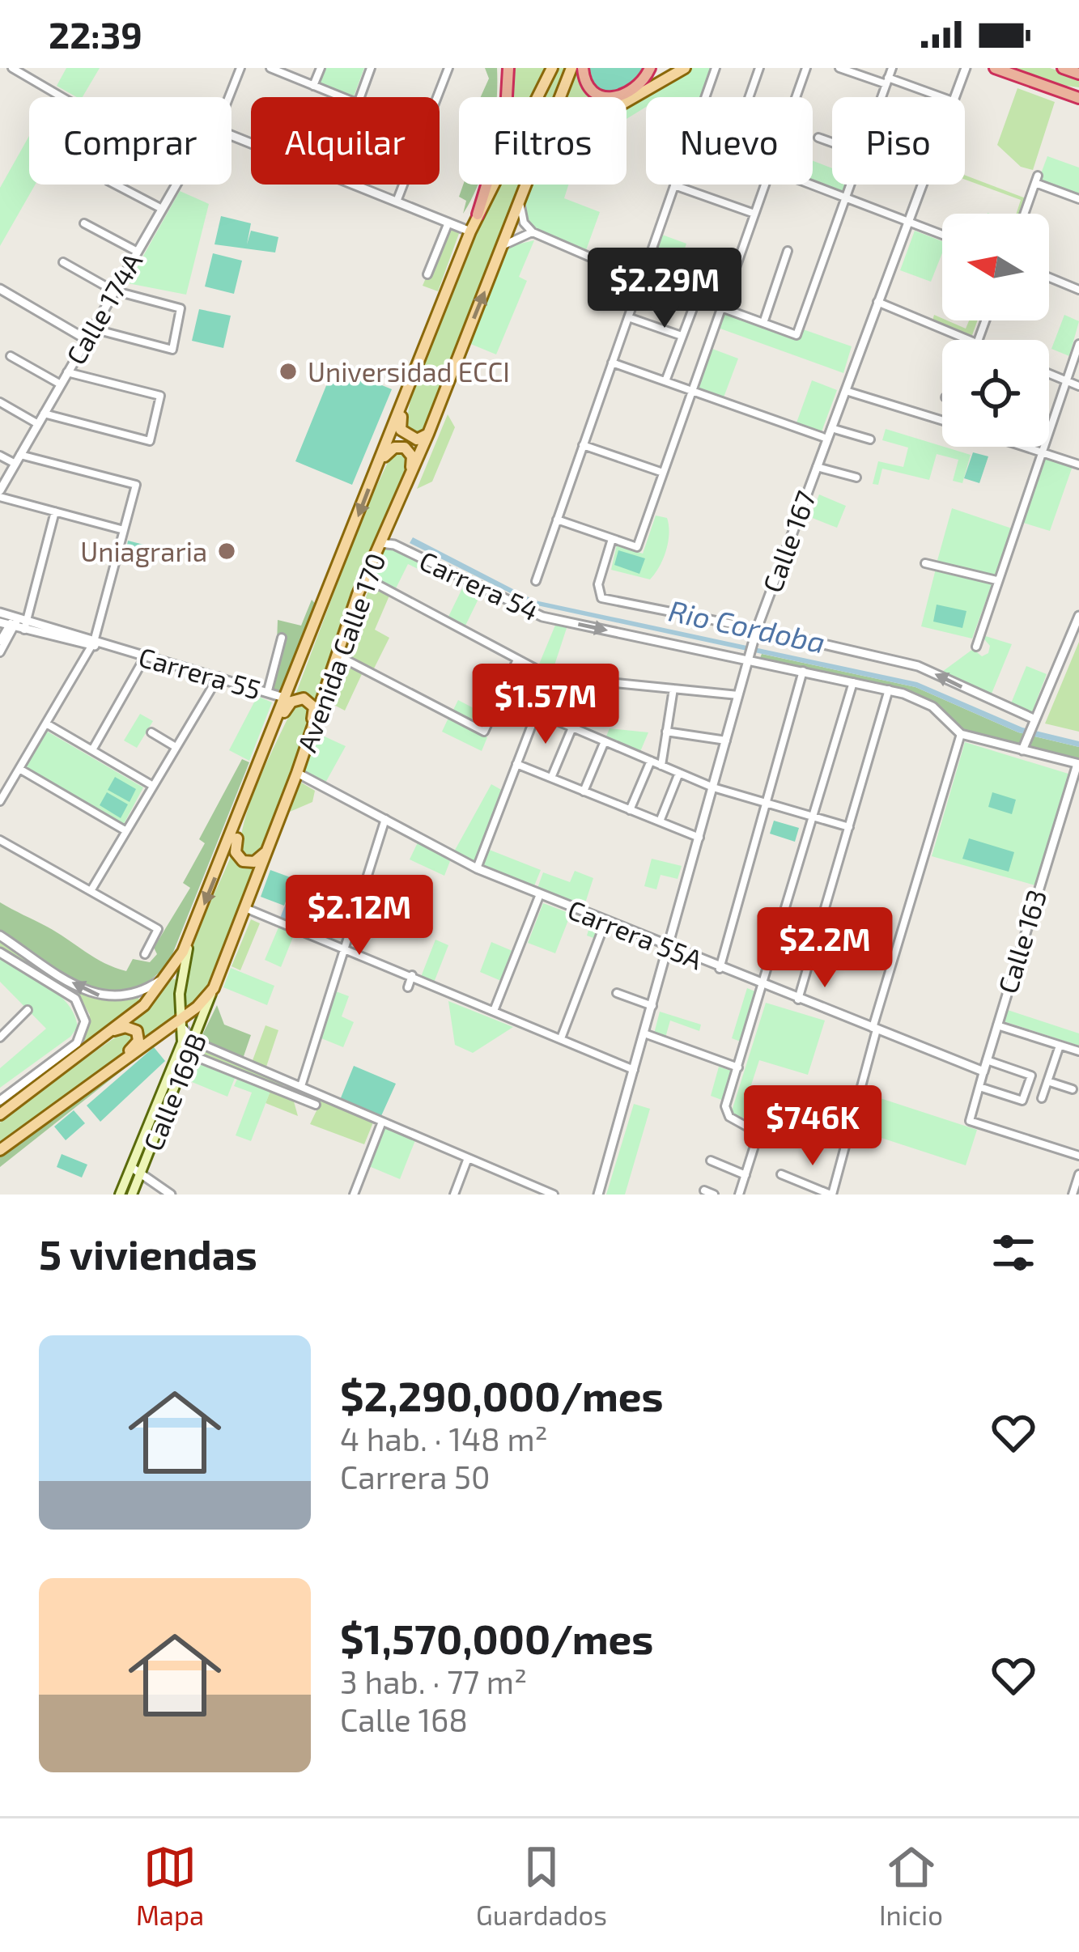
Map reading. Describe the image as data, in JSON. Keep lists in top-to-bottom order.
{
  "streets": {
    "main road": ["Avenida Calle 170", "Calle 169B"],
    "street": [
      "Calle 174A",
      "Calle 167",
      "Carrera 54",
      "Carrera 55",
      "Carrera 55A",
      "Calle 163"
    ]
  },
  "crossings": [
    ["Calle 167", "Carrera 54"],
    ["Calle 167", "Carrera 55A"],
    ["Carrera 54", "Avenida Calle 170"],
    ["Carrera 54", "Calle 163"],
    ["Avenida Calle 170", "Carrera 55"],
    ["Avenida Calle 170", "Carrera 55A"],
    ["Avenida Calle 170", "Calle 169B"],
    ["Carrera 55A", "Calle 163"]
  ],
  "water": ["Rio Cordoba"],
  "places": ["Universidad ECCI", "Uniagraria"],
  "north": "left",
  "page": {
    "status": "22:39",
    "chip": [
      "Comprar",
      "Alquilar",
      "Filtros",
      "Nuevo",
      "Piso"
    ],
    "price": [
      "$2.29M",
      "$1.57M",
      "$2.12M",
      "$2.2M",
      "$746K"
    ],
    "heading": "5 viviendas",
    "list": [
      {
        "name": "$2,290,000/mes",
        "note": "4 hab. · 148 m² · Carrera 50"
      },
      {
        "name": "$1,570,000/mes",
        "note": "3 hab. · 77 m² · Calle 168"
      }
    ],
    "tabs": ["Mapa", "Guardados", "Inicio"]
  }
}
